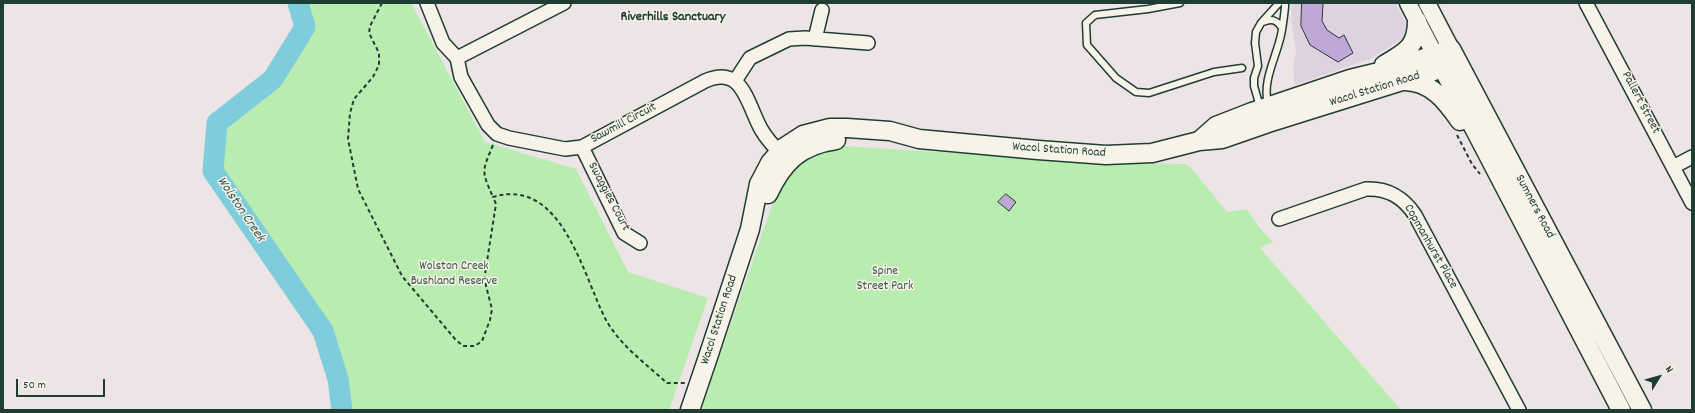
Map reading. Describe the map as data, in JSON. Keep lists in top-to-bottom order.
{
  "streets": {
    "main road": ["Wacol Station Road", "Sumners Road"],
    "street": [
      "Pallert Street",
      "Sawmill Circuit",
      "Swaggies Court",
      "Copmanhurst Place"
    ]
  },
  "crossings": [
    ["Wacol Station Road", "Sumners Road"],
    ["Sawmill Circuit", "Swaggies Court"]
  ],
  "districts": ["Riverhills Sanctuary"],
  "water": ["Wolston Creek"],
  "parks": ["Wolston Creek Bushland Reserve", "Spine Street Park"],
  "scale_bar": "50 m",
  "north": "top right"
}
